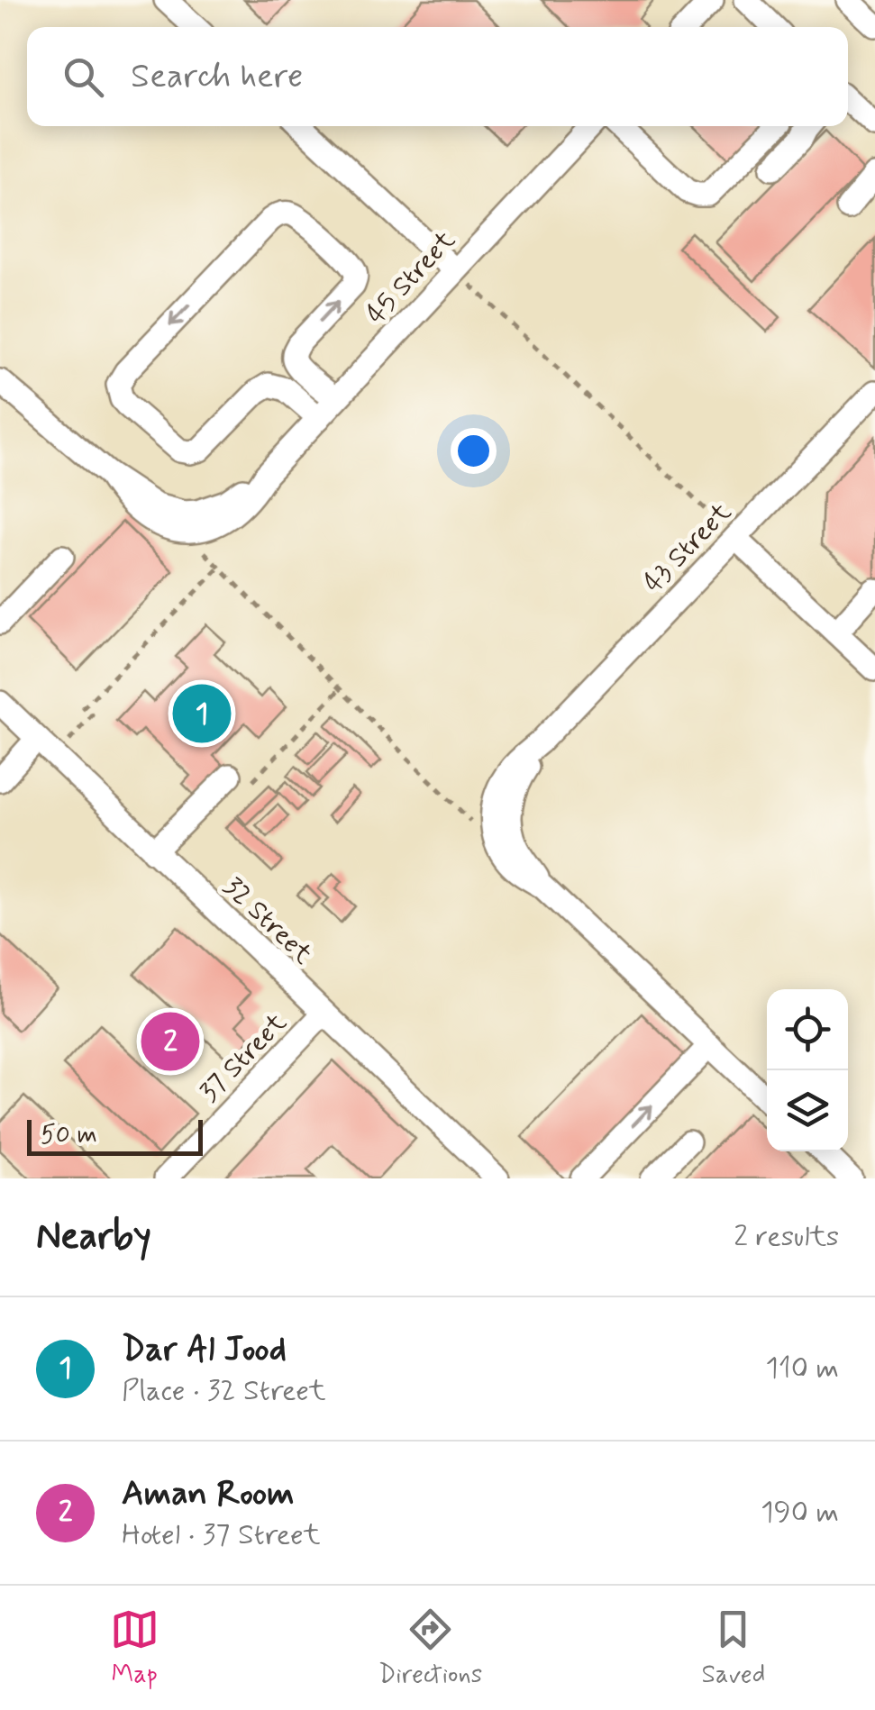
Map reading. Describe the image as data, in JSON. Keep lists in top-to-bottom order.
{
  "streets": {
    "street": [
      "45 Street",
      "43 Street",
      "32 Street",
      "37 Street"
    ]
  },
  "crossings": [
    ["32 Street", "37 Street"]
  ],
  "scale_bar": "50 m",
  "page": {
    "search": "Search here",
    "pins": ["1", "2"],
    "scale": "50 m",
    "heading": ["Nearby", "2 results"],
    "list": [
      {
        "mark": "1",
        "name": "Dar Al Jood",
        "note": "Place · 32 Street",
        "value": "110 m"
      },
      {
        "mark": "2",
        "name": "Aman Room",
        "note": "Hotel · 37 Street",
        "value": "190 m"
      }
    ],
    "nav": ["Map", "Directions", "Saved"]
  }
}
